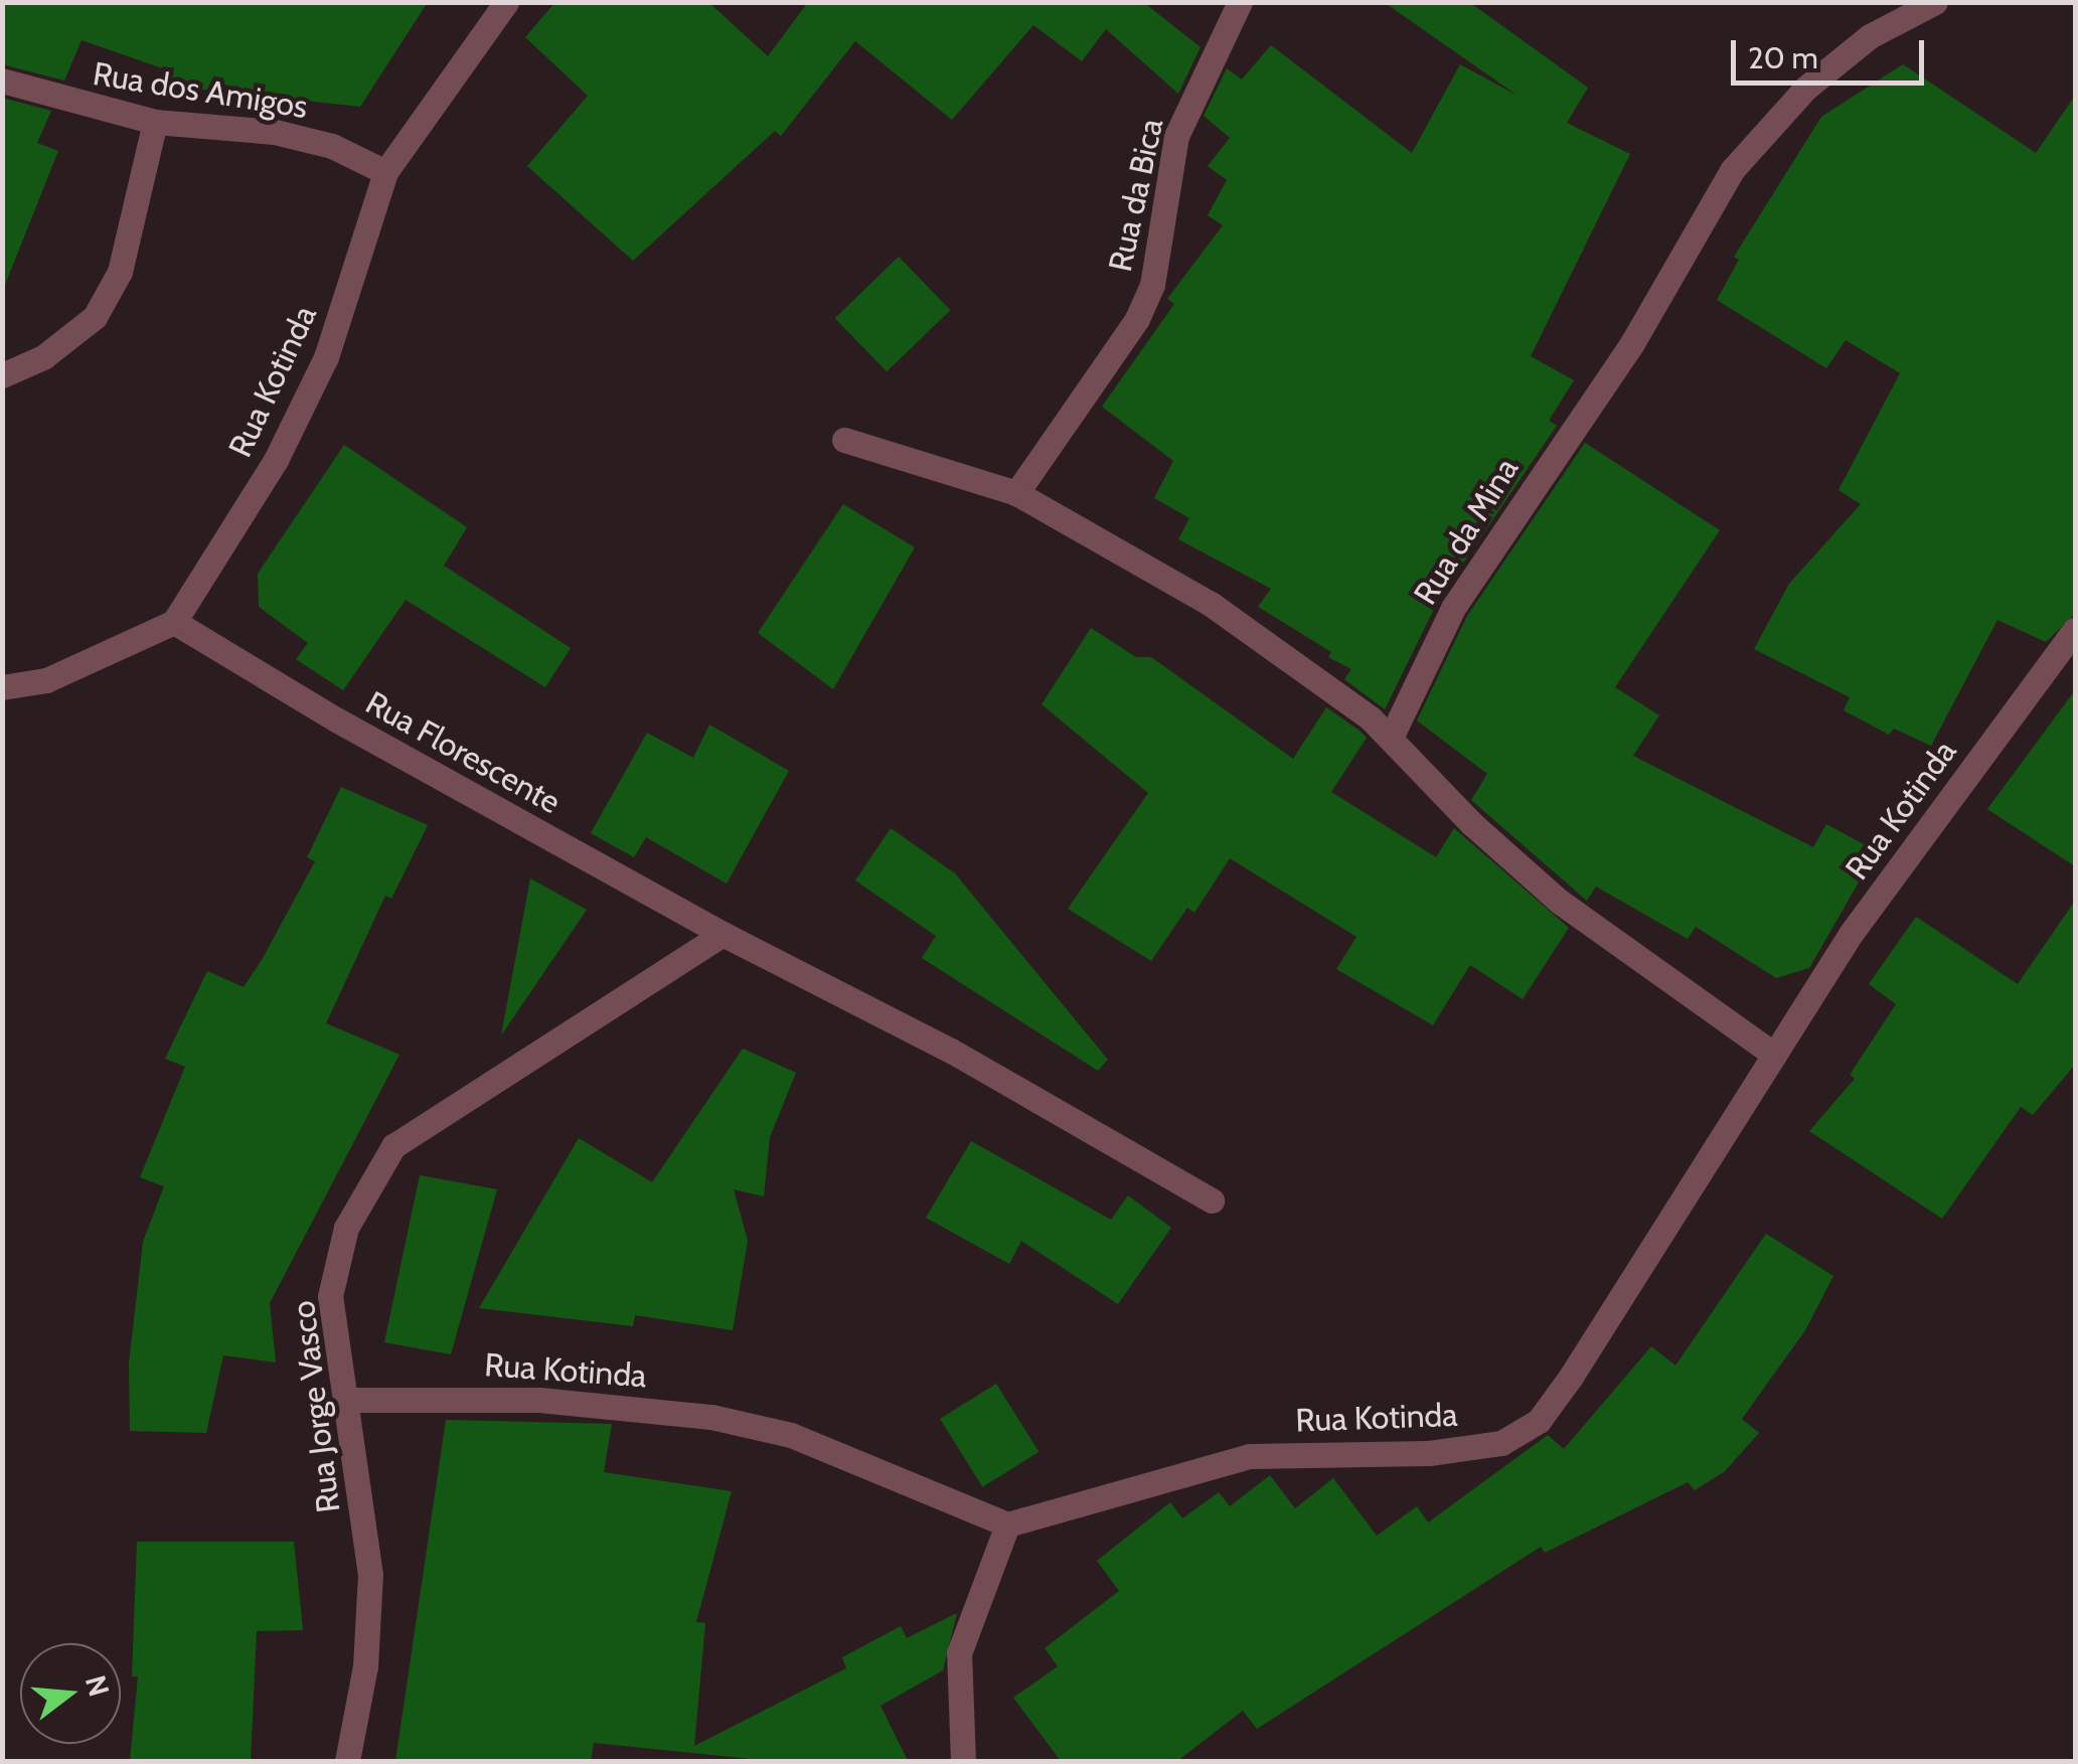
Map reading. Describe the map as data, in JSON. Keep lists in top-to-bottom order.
{
  "streets": {
    "street": [
      "Rua dos Amigos",
      "Rua da Bica",
      "Rua Kotinda",
      "Rua da Mina",
      "Rua Florescente",
      "Rua Jorge Vasco"
    ]
  },
  "crossings": [
    ["Rua dos Amigos", "Rua Kotinda"],
    ["Rua Kotinda", "Rua Florescente"],
    ["Rua Kotinda", "Rua Jorge Vasco"],
    ["Rua Florescente", "Rua Jorge Vasco"]
  ],
  "scale_bar": "20 m",
  "north": "right"
}
